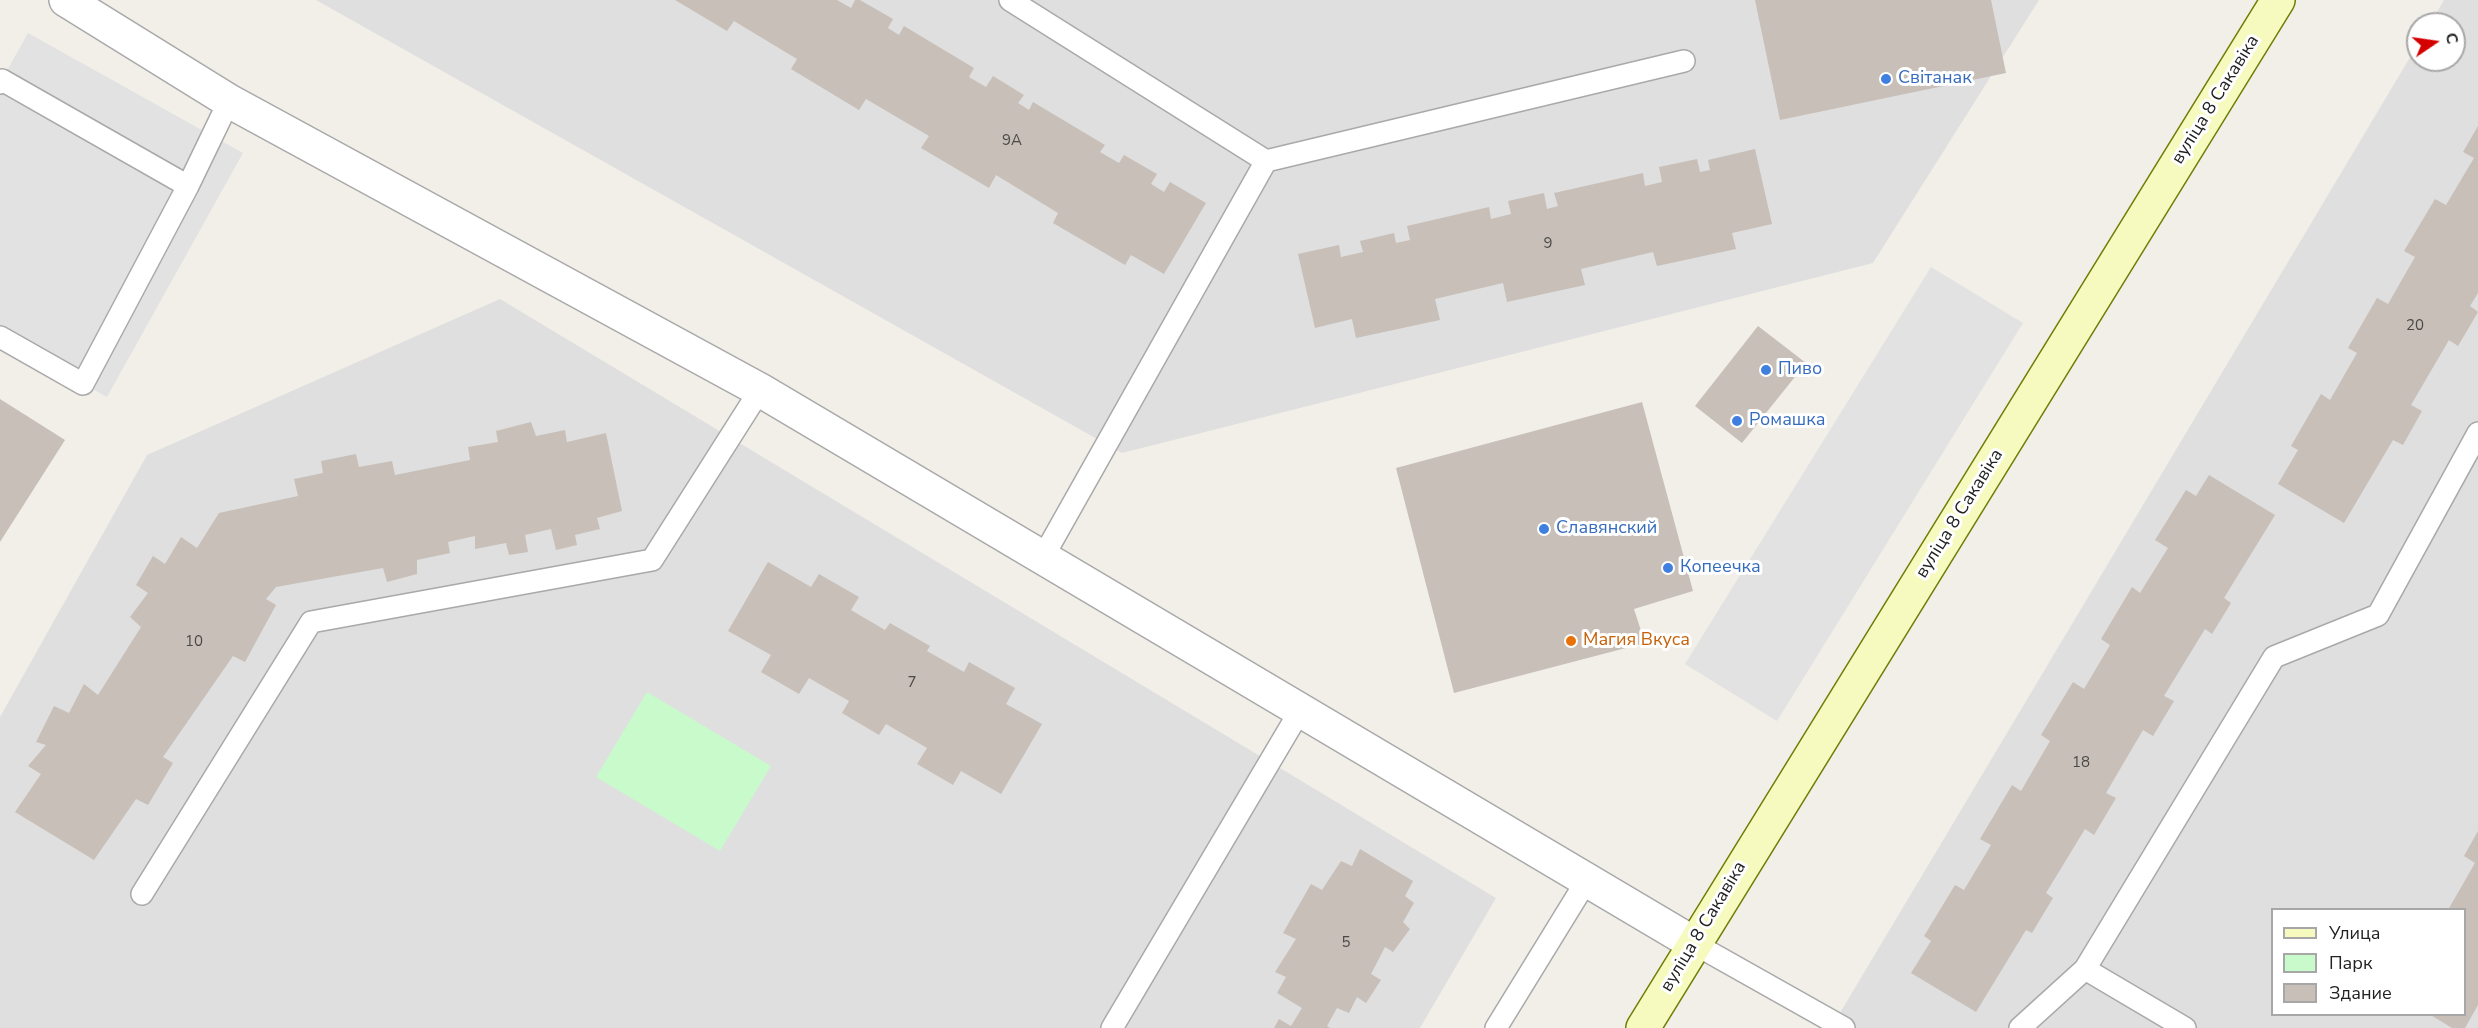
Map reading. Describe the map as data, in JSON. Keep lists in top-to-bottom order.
{
  "streets": {
    "main road": ["вуліца 8 Сакавіка"]
  },
  "places": [
    "Світанак",
    "Пиво",
    "Ромашка",
    "Славянский",
    "Копеечка",
    "Магия Вкуса"
  ],
  "house_numbers": [
    "9А",
    "9",
    "20",
    "10",
    "7",
    "18",
    "5"
  ],
  "legend": ["Улица", "Парк", "Здание"],
  "north": "right"
}
